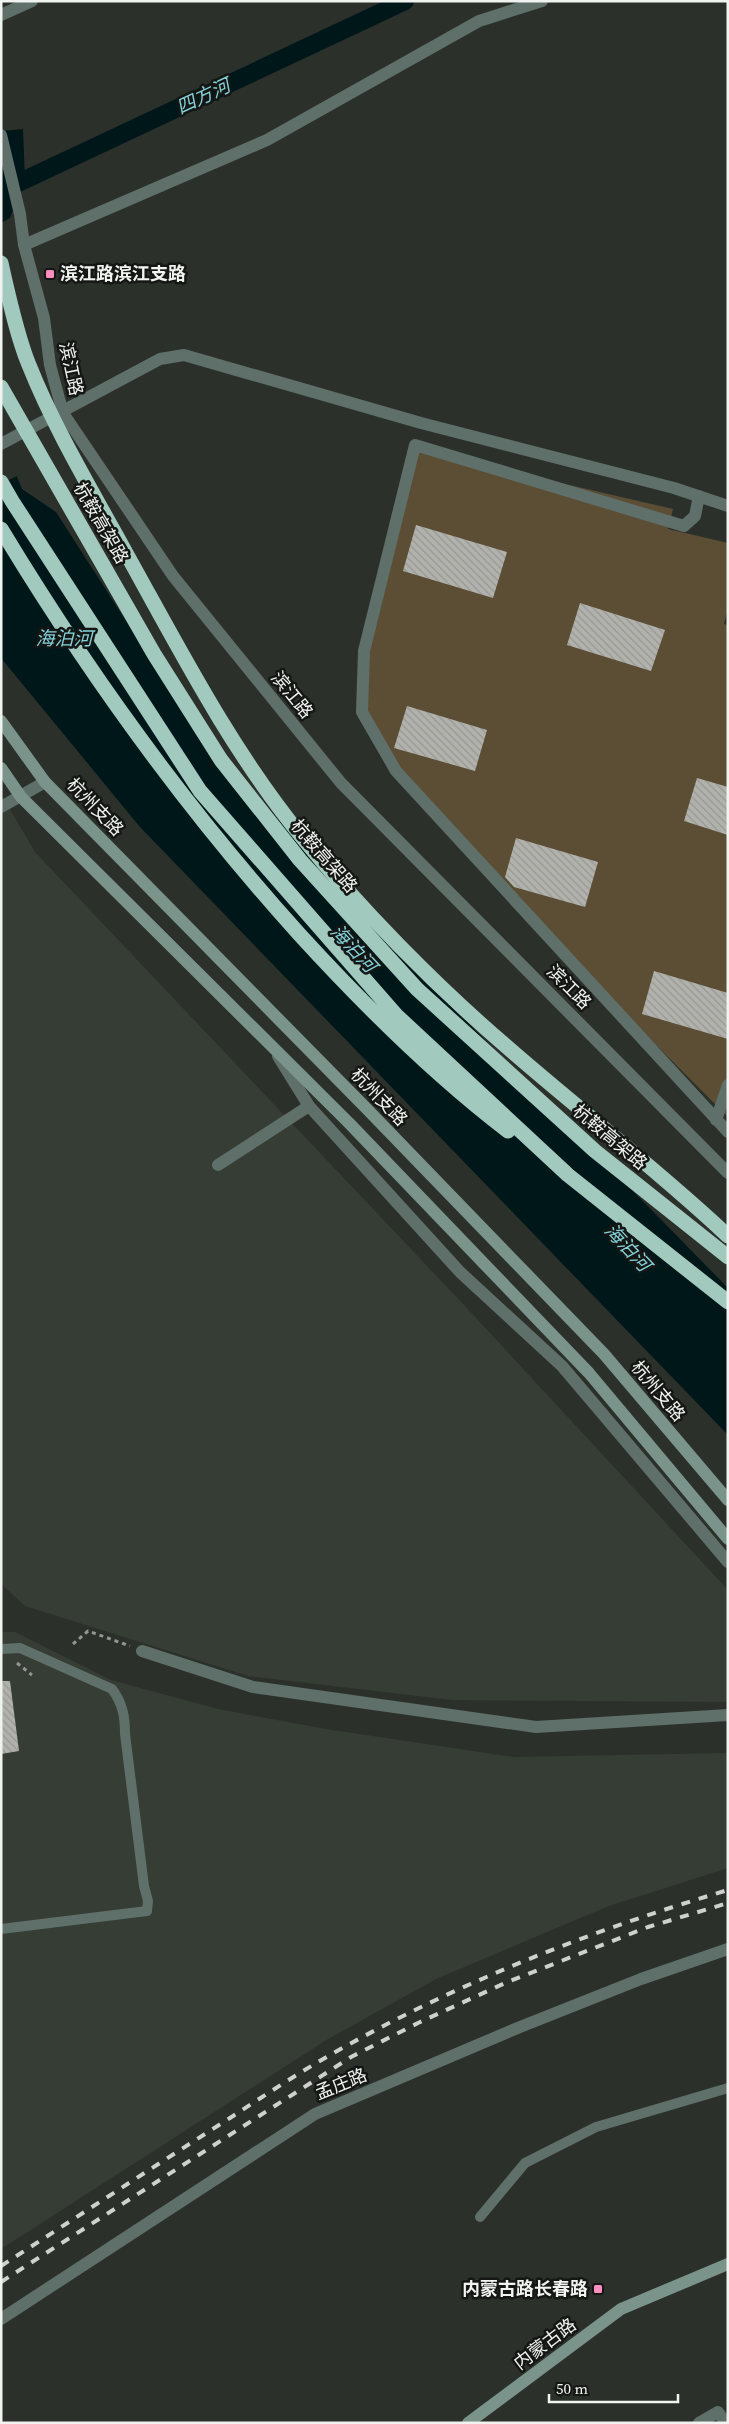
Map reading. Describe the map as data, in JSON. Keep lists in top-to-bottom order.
{
  "streets": {
    "highway": ["杭鞍高架路"],
    "main road": ["杭州支路", "内蒙古路"],
    "street": ["滨江路", "孟庄路"]
  },
  "water": ["四方河", "海泊河"],
  "places": {
    "transit": ["滨江路滨江支路", "内蒙古路长春路"]
  },
  "scale_bar": "50 m"
}
